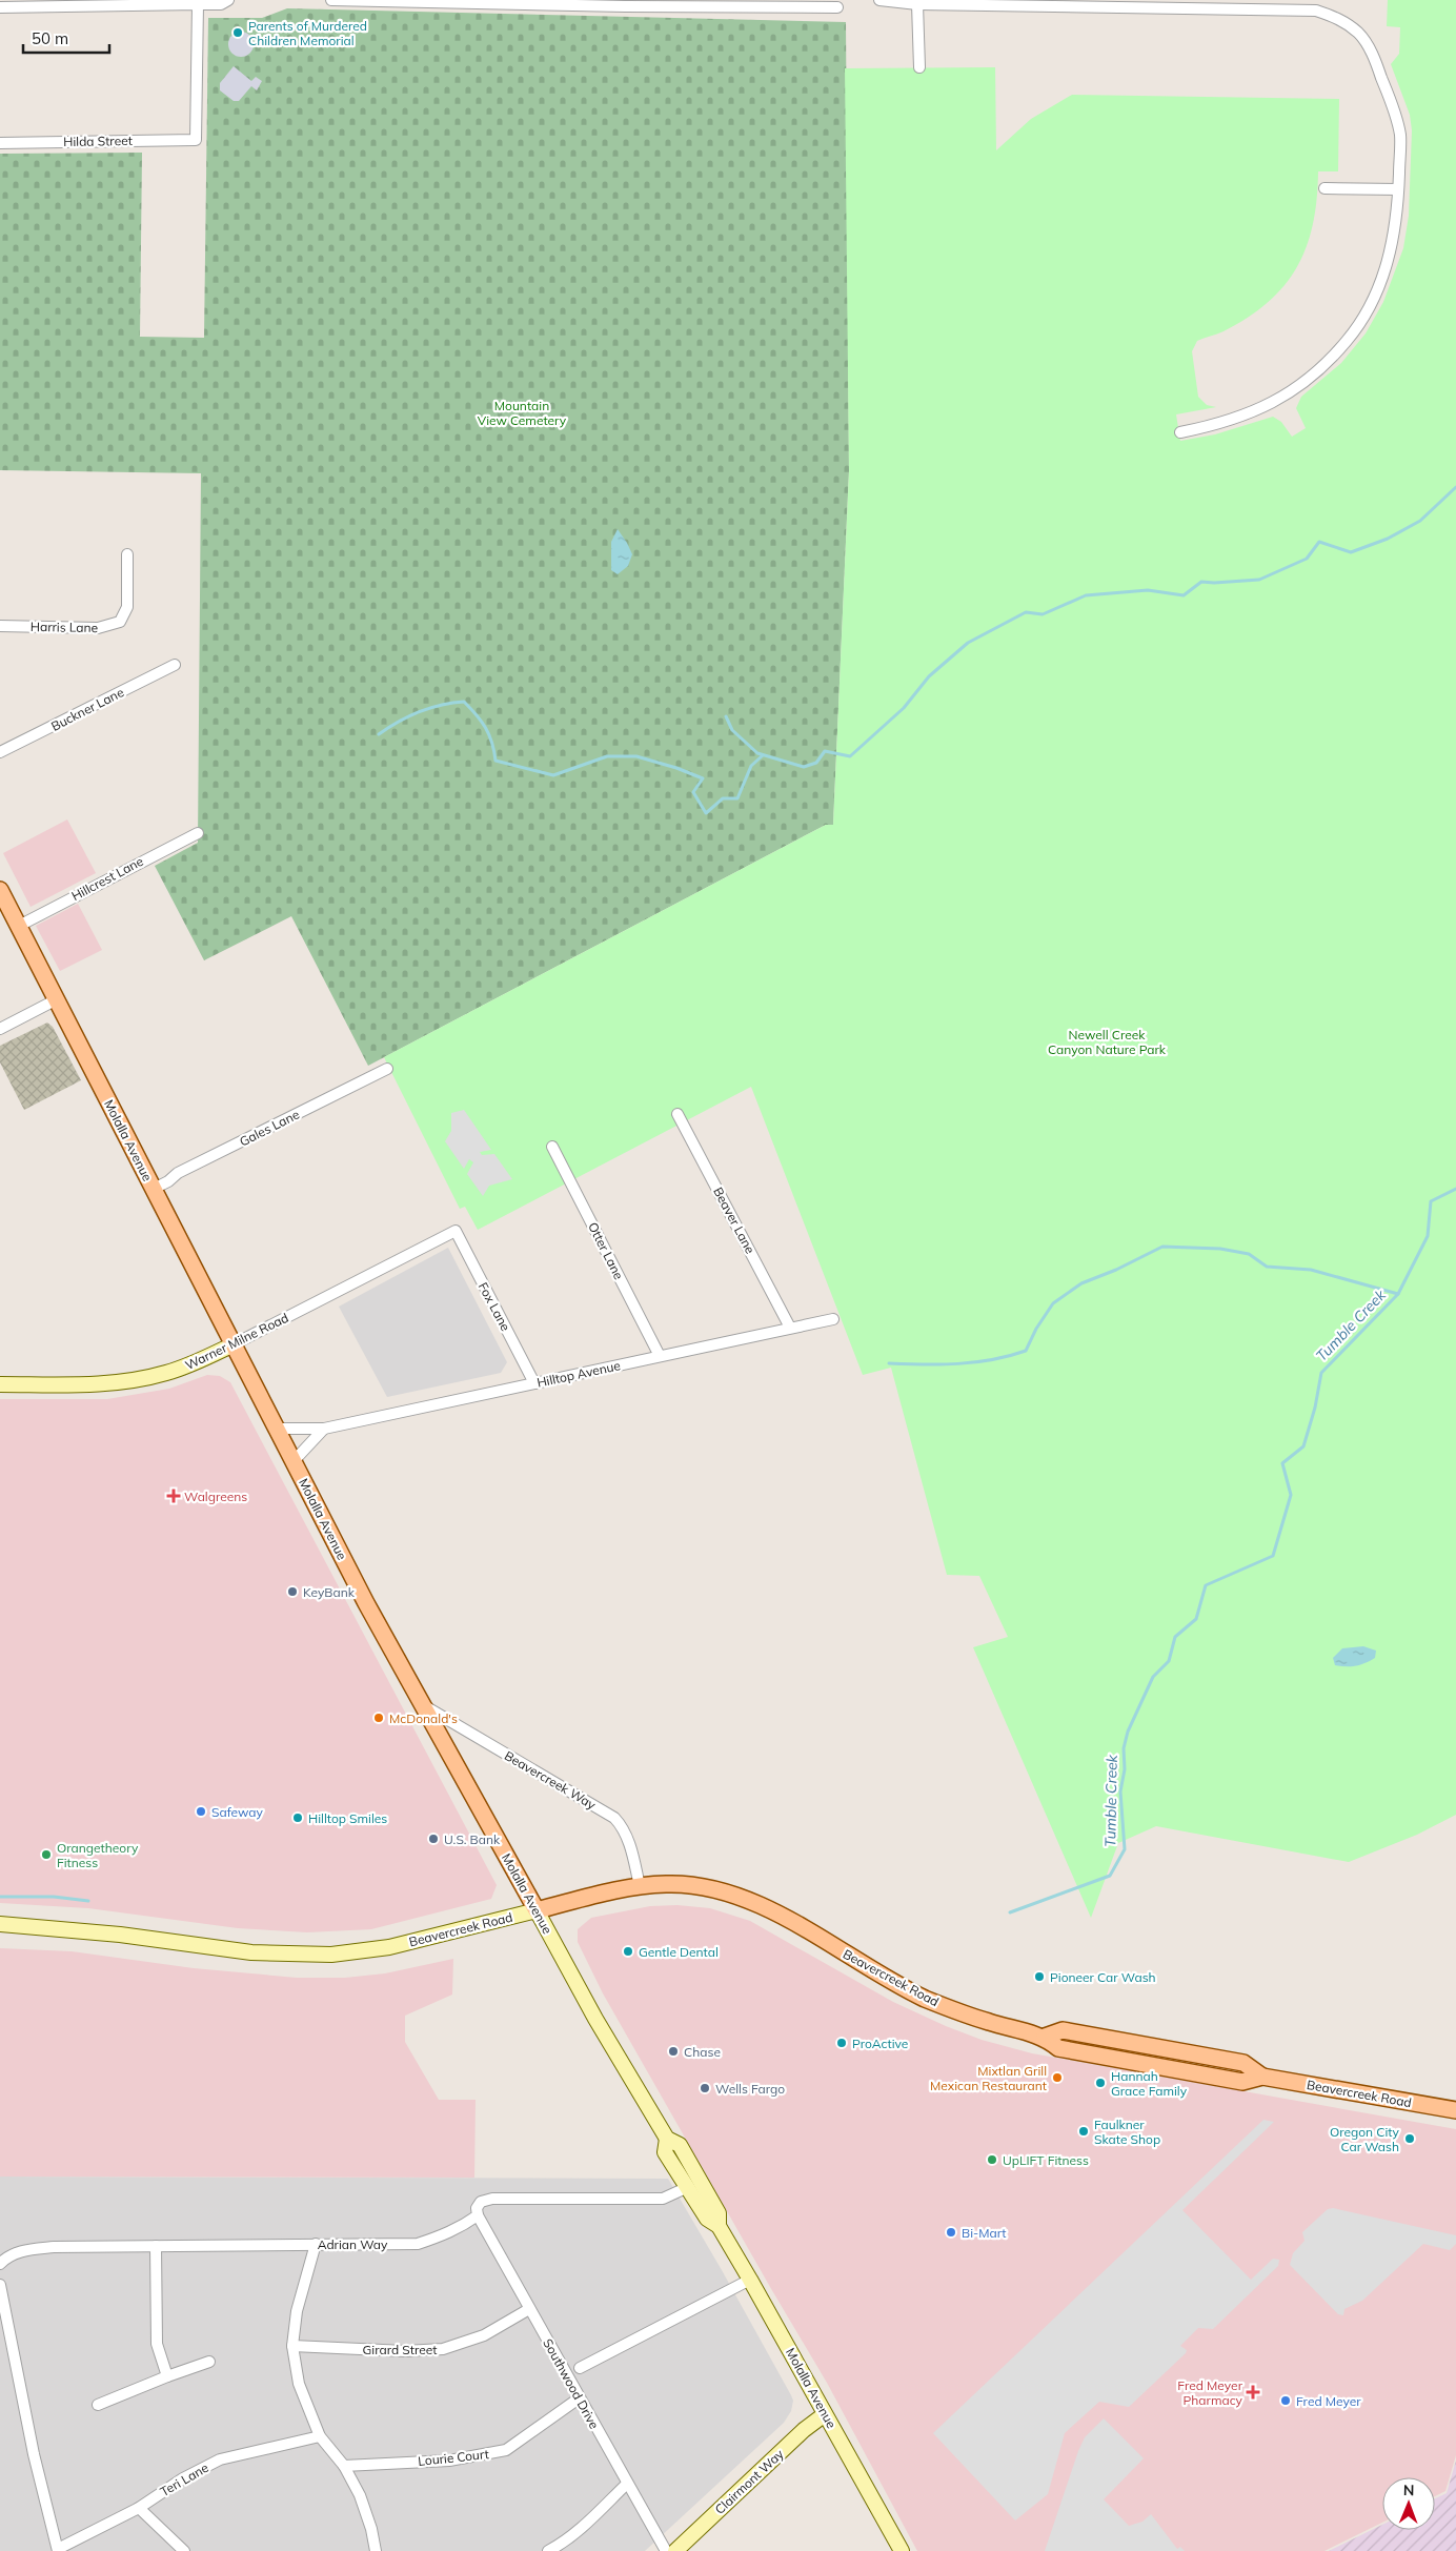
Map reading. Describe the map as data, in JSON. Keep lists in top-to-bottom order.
{
  "streets": {
    "main road": [
      "Molalla Avenue",
      "Warner Milne Road",
      "Beavercreek Road",
      "Clairmont Way"
    ],
    "street": [
      "Hilda Street",
      "Harris Lane",
      "Buckner Lane",
      "Hillcrest Lane",
      "Gales Lane",
      "Beaver Lane",
      "Otter Lane",
      "Fox Lane",
      "Hilltop Avenue",
      "Beavercreek Way",
      "Adrian Way",
      "Girard Street",
      "Southwood Drive",
      "Lourie Court",
      "Teri Lane"
    ]
  },
  "crossings": [
    ["Hillcrest Lane", "Molalla Avenue"],
    ["Gales Lane", "Molalla Avenue"],
    ["Molalla Avenue", "Warner Milne Road"],
    ["Molalla Avenue", "Hilltop Avenue"],
    ["Molalla Avenue", "Beavercreek Way"],
    ["Molalla Avenue", "Beavercreek Road"],
    ["Molalla Avenue", "Adrian Way"],
    ["Molalla Avenue", "Clairmont Way"],
    ["Beaver Lane", "Hilltop Avenue"],
    ["Otter Lane", "Hilltop Avenue"],
    ["Fox Lane", "Warner Milne Road"],
    ["Fox Lane", "Hilltop Avenue"],
    ["Beavercreek Way", "Beavercreek Road"],
    ["Adrian Way", "Southwood Drive"],
    ["Girard Street", "Southwood Drive"],
    ["Southwood Drive", "Lourie Court"]
  ],
  "water": ["Tumble Creek"],
  "parks": ["Mountain View Cemetery", "Newell Creek Canyon Nature Park"],
  "places": {
    "other": [
      "Parents of Murdered Children Memorial",
      "KeyBank",
      "McDonald's",
      "Safeway",
      "Hilltop Smiles",
      "U.S. Bank",
      "Orangetheory Fitness",
      "Gentle Dental",
      "Pioneer Car Wash",
      "ProActive",
      "Chase",
      "Mixtlan Grill Mexican Restaurant",
      "Hannah Grace Family",
      "Wells Fargo",
      "Faulkner Skate Shop",
      "Oregon City Car Wash",
      "UpLIFT Fitness",
      "Bi-Mart",
      "Fred Meyer"
    ],
    "health": ["Walgreens", "Fred Meyer Pharmacy"]
  },
  "scale_bar": "50 m",
  "north": "top"
}
